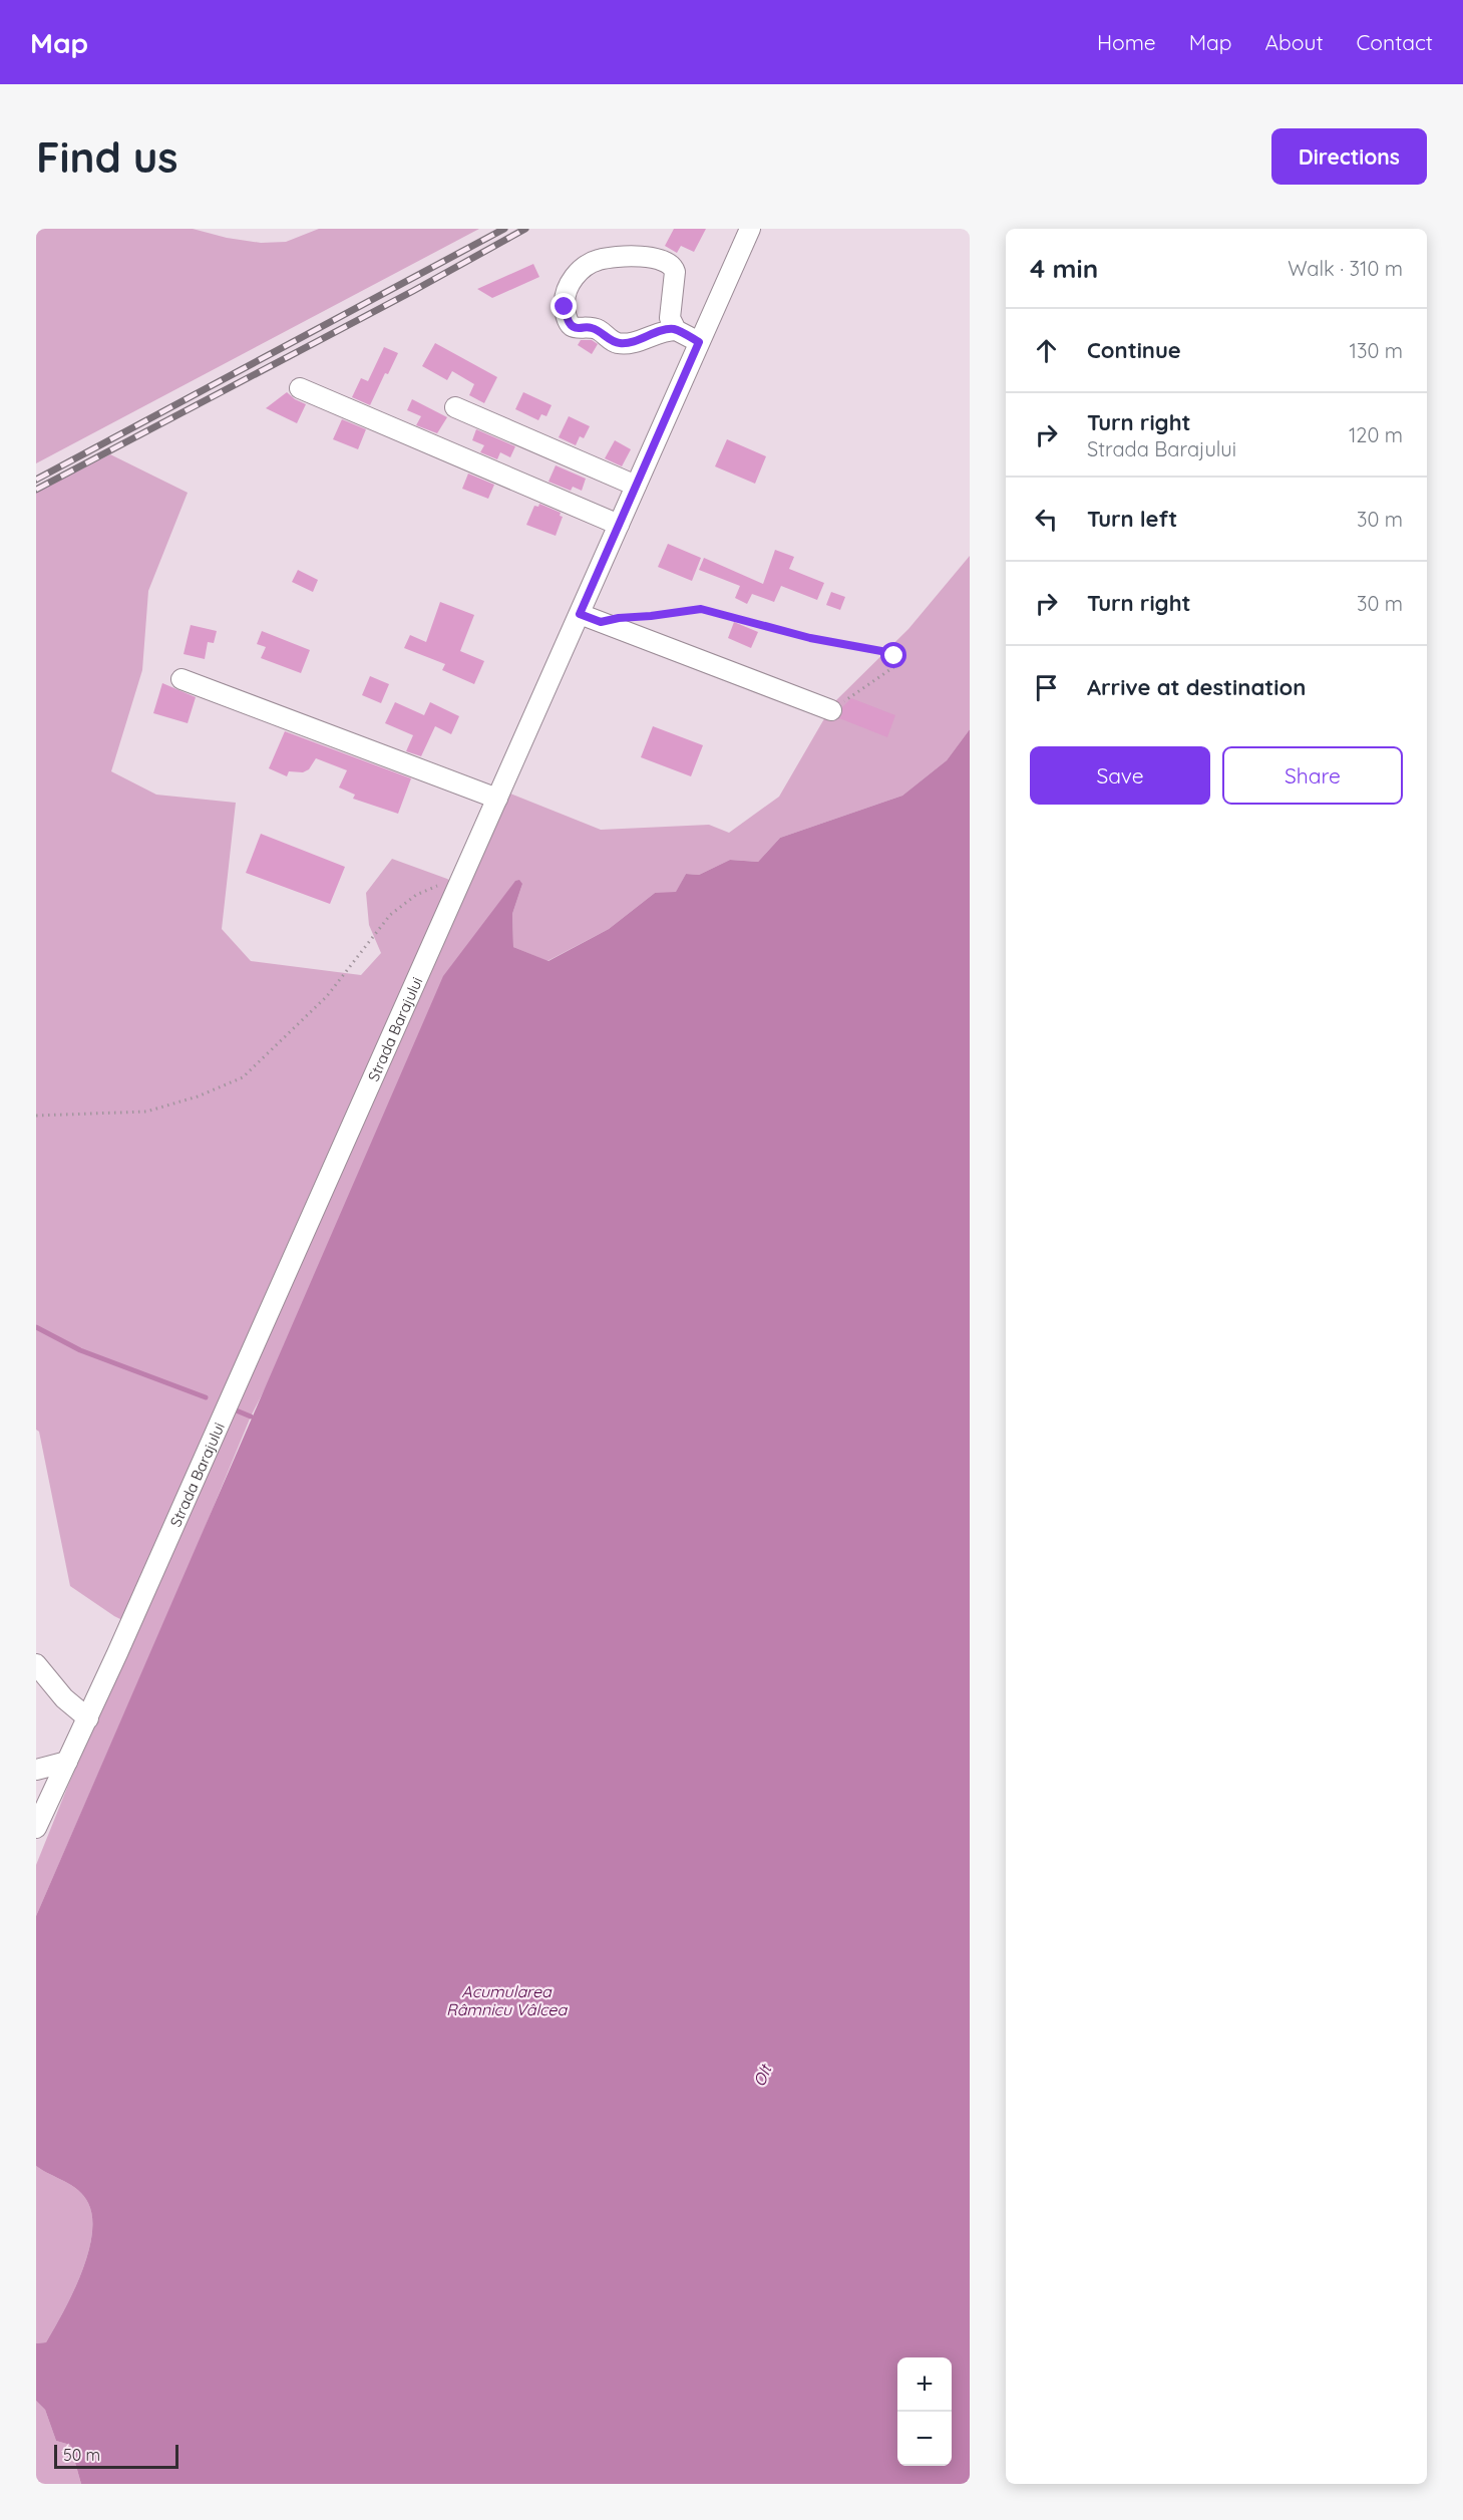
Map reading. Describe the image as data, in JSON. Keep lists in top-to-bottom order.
{
  "streets": {
    "street": ["Strada Barajului"]
  },
  "water": ["Acumularea Râmnicu Vâlcea", "Olt"],
  "scale_bar": "50 m",
  "page": {
    "header": "Map",
    "nav": [
      "Home",
      "Map",
      "About",
      "Contact"
    ],
    "buttons": [
      "Directions",
      ["Save", "Share"]
    ],
    "title": "Find us",
    "heading": ["4 min", "Walk · 310 m"],
    "list": [
      ["Continue", "130 m"],
      ["Turn right", "Strada Barajului", "120 m"],
      ["Turn left", "30 m"],
      ["Turn right", "30 m"],
      "Arrive at destination"
    ],
    "map_buttons": ["+", "−"],
    "scale": "50 m"
  }
}
